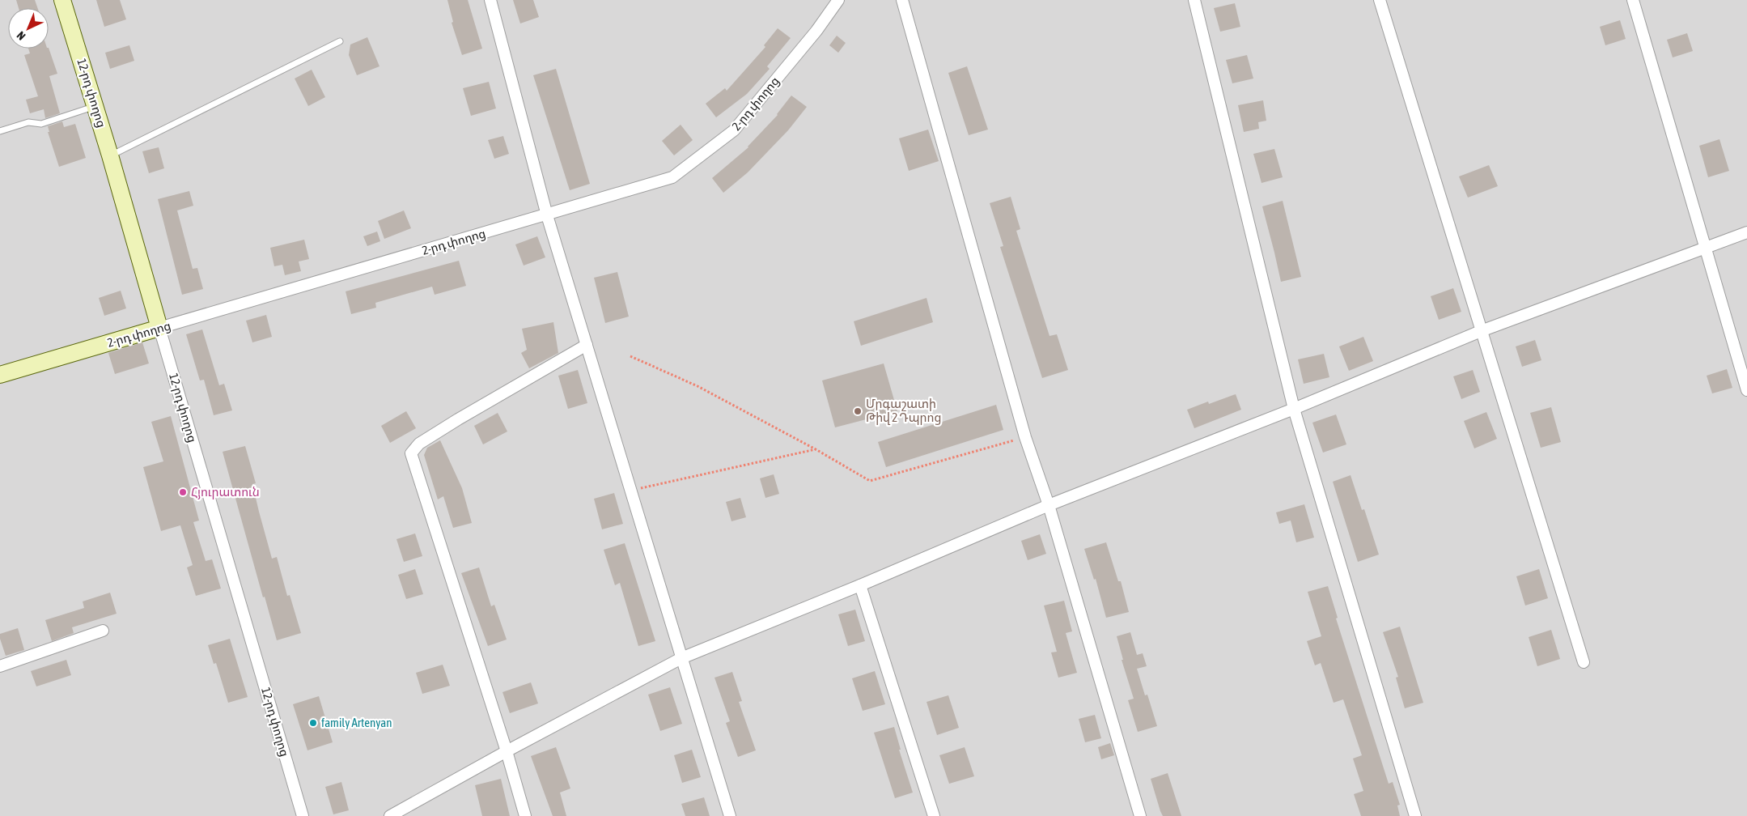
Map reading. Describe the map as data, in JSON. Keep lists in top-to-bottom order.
{
  "streets": {
    "street": ["12-րդ փողոց", "2-րդ փողոց"]
  },
  "crossings": [
    ["12-րդ փողոց", "2-րդ փողոց"]
  ],
  "places": ["Մրգաշատի Թիվ 2 Դպրոց", "Հյուրատուն", "family Artenyan"],
  "north": "bottom left"
}
